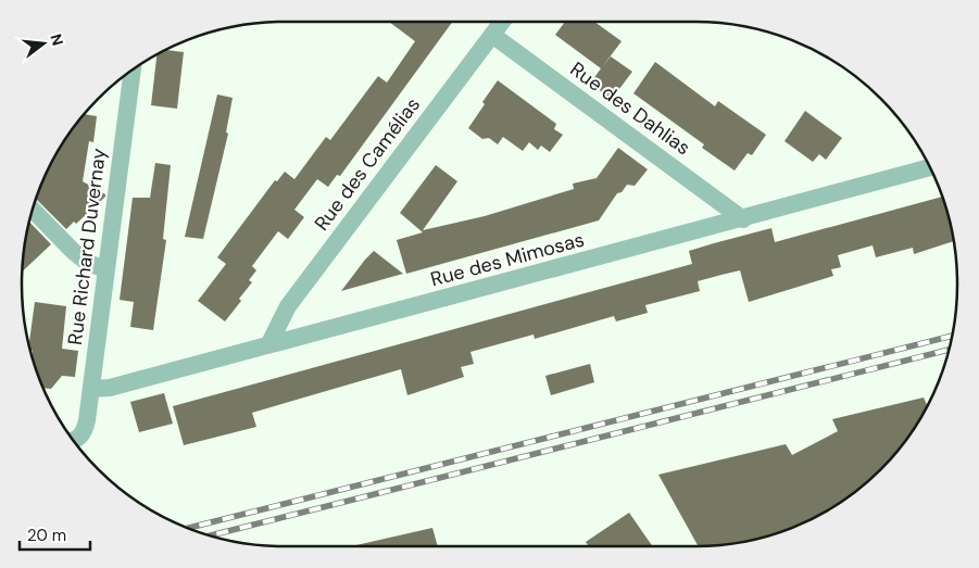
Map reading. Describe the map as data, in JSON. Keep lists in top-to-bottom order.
{
  "streets": {
    "street": [
      "Rue des Dahlias",
      "Rue des Camélias",
      "Rue Richard Duvernay",
      "Rue des Mimosas"
    ]
  },
  "crossings": [
    ["Rue des Dahlias", "Rue des Camélias"],
    ["Rue des Dahlias", "Rue des Mimosas"],
    ["Rue des Camélias", "Rue des Mimosas"],
    ["Rue Richard Duvernay", "Rue des Mimosas"]
  ],
  "scale_bar": "20 m",
  "north": "right"
}
